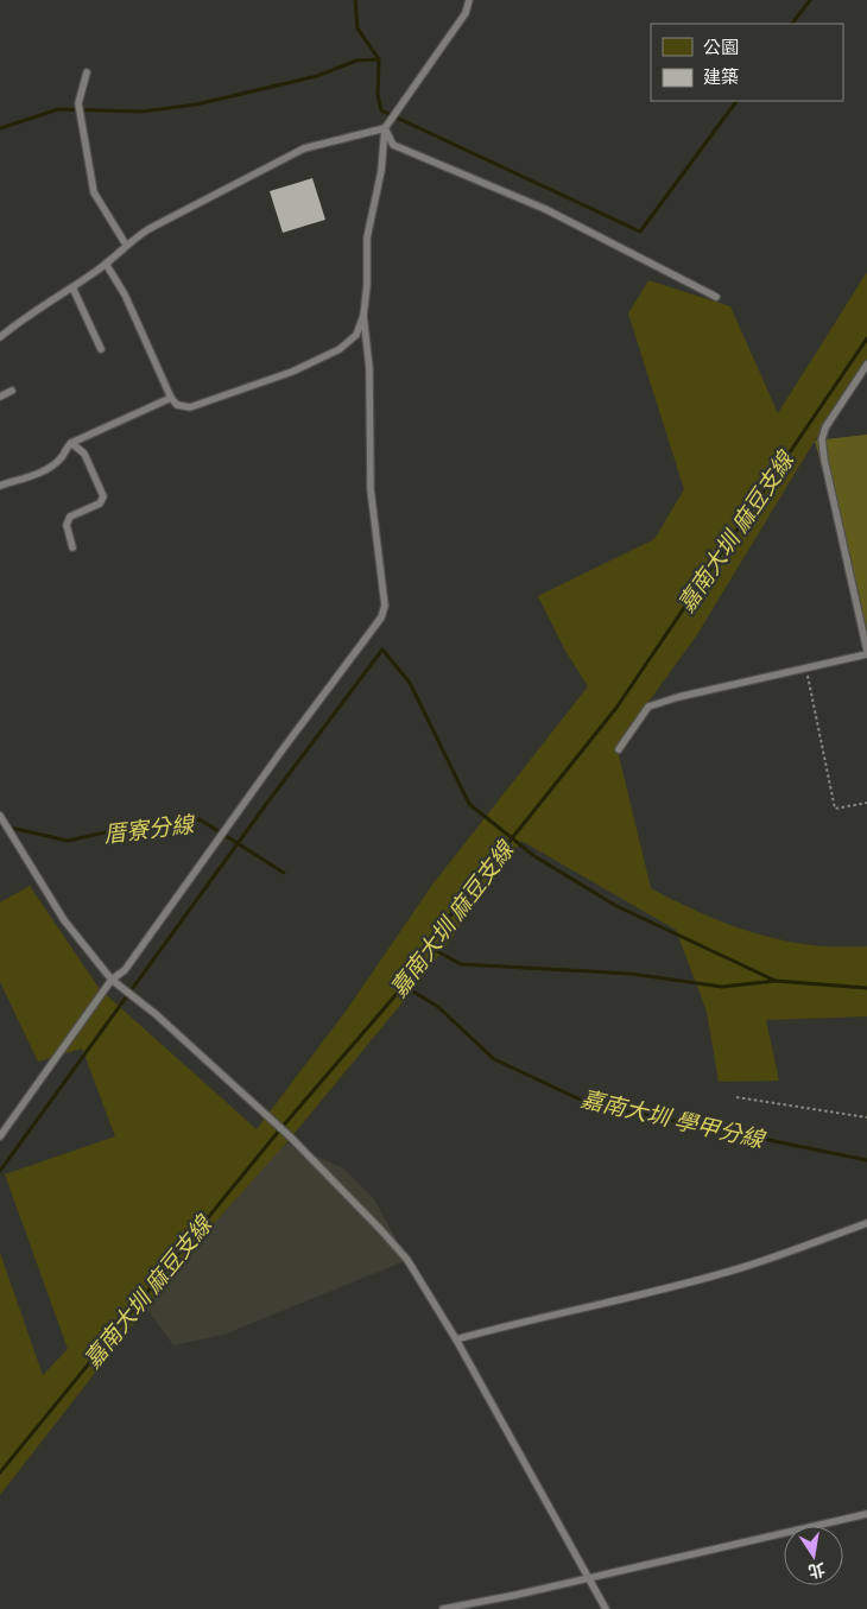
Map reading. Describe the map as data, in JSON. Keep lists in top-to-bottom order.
{
  "water": ["嘉南大圳 麻豆支線", "厝寮分線", "嘉南大圳 學甲分線"],
  "legend": ["公園", "建築"],
  "north": "bottom"
}
